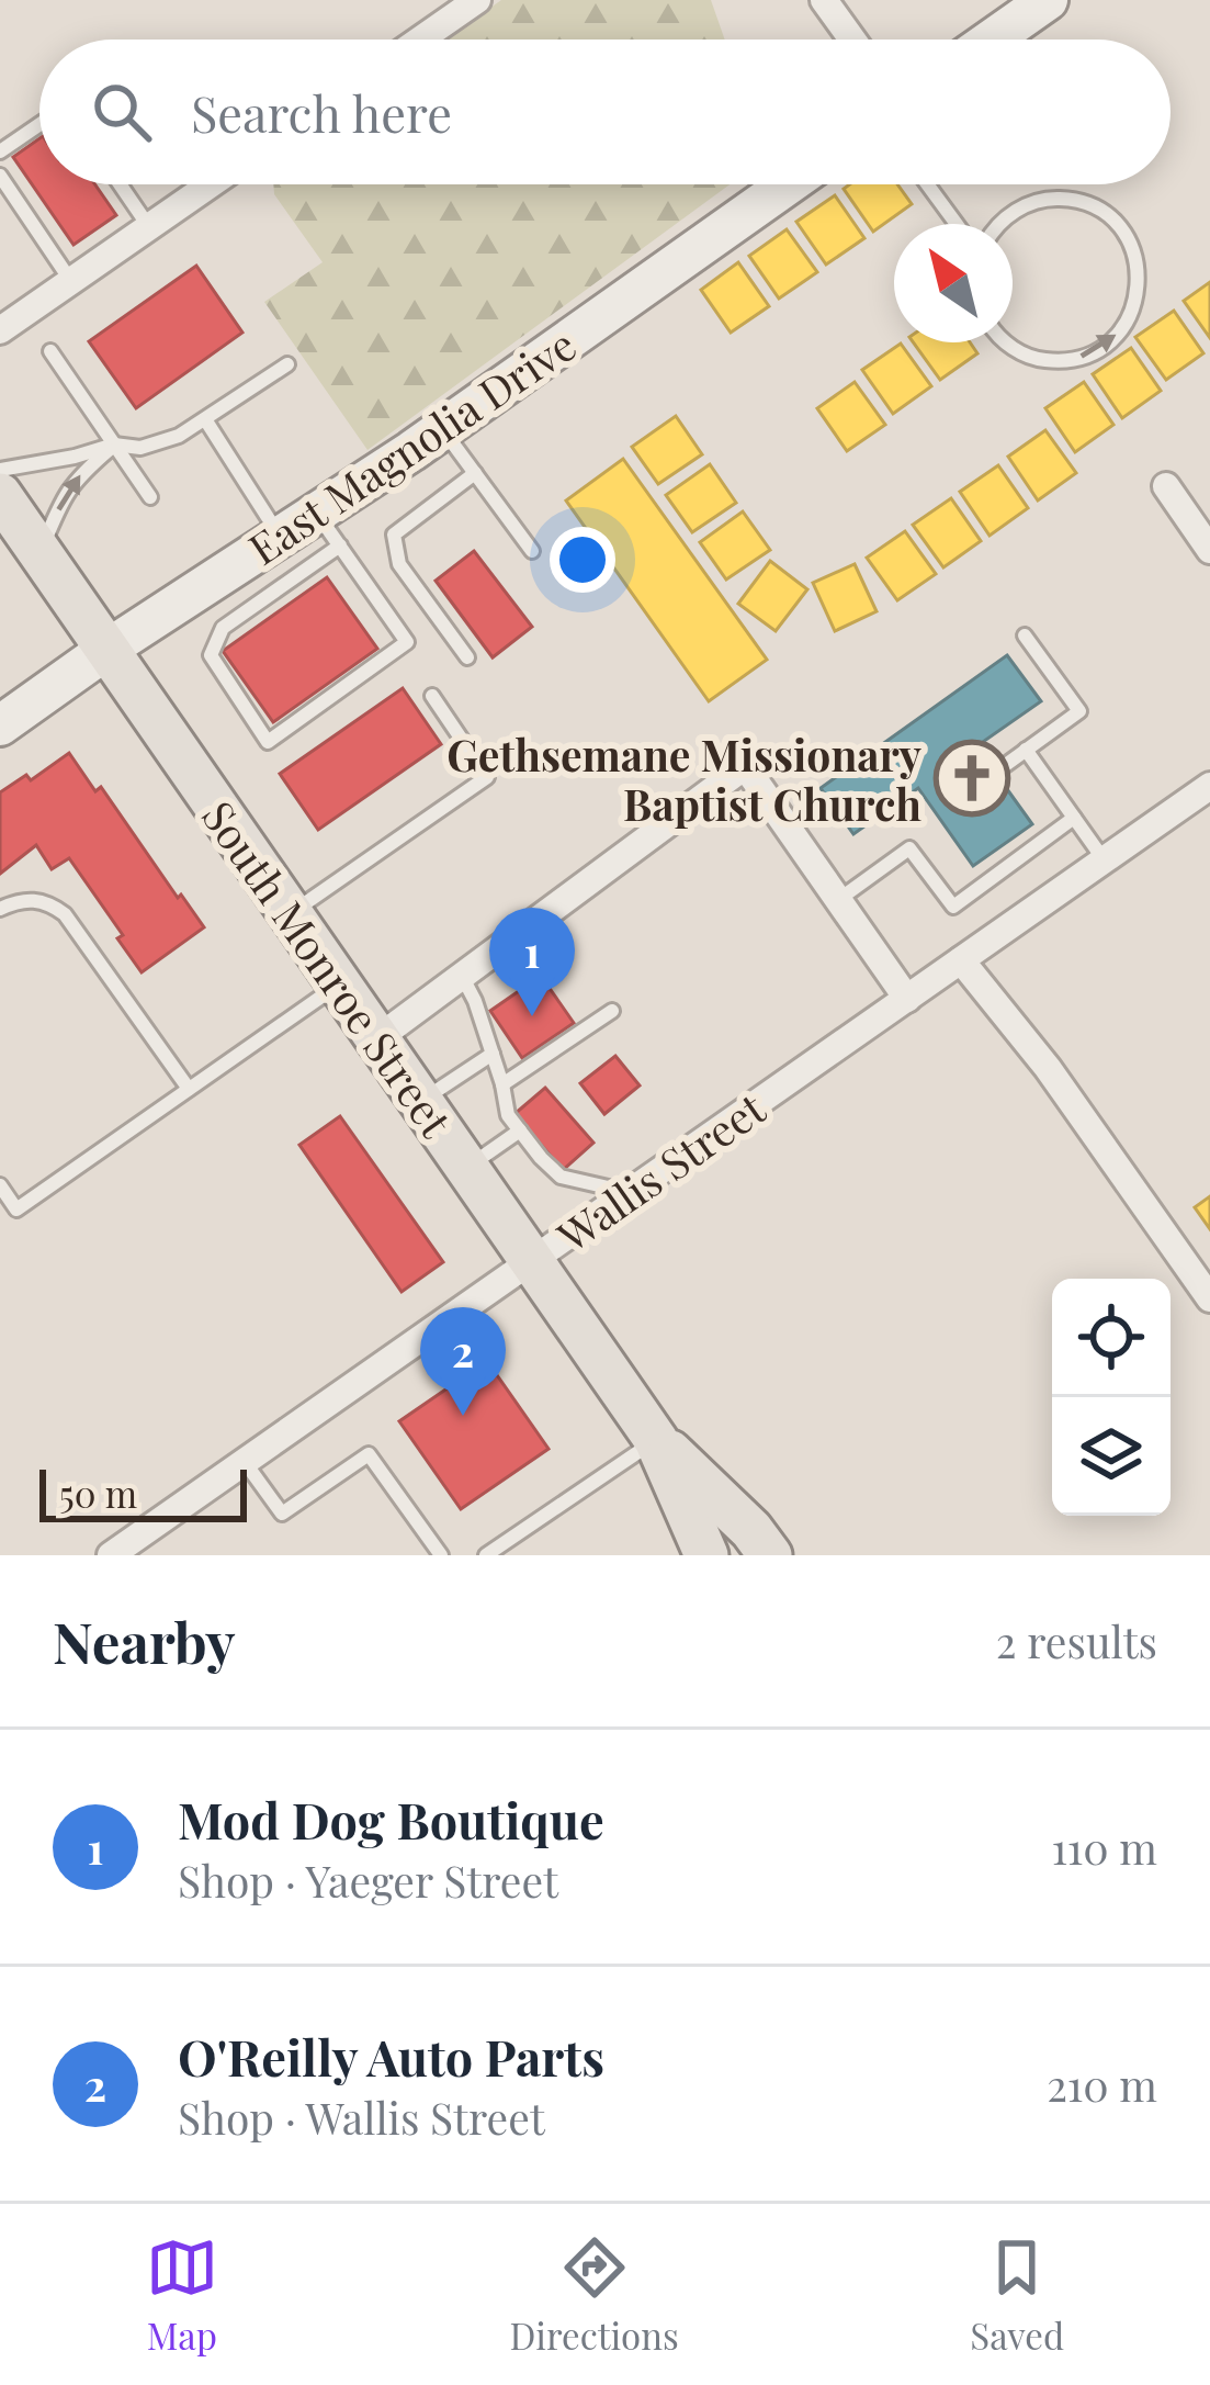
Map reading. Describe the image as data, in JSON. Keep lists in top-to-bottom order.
{
  "streets": {
    "main road": ["East Magnolia Drive", "South Monroe Street"],
    "street": ["Wallis Street"]
  },
  "crossings": [
    ["East Magnolia Drive", "South Monroe Street"],
    ["South Monroe Street", "Wallis Street"]
  ],
  "places": {
    "church": ["Gethsemane Missionary Baptist Church"]
  },
  "scale_bar": "50 m",
  "north": "top left",
  "page": {
    "search": "Search here",
    "pins": ["1", "2"],
    "scale": "50 m",
    "heading": ["Nearby", "2 results"],
    "list": [
      {
        "mark": "1",
        "name": "Mod Dog Boutique",
        "note": "Shop · Yaeger Street",
        "value": "110 m"
      },
      {
        "mark": "2",
        "name": "O'Reilly Auto Parts",
        "note": "Shop · Wallis Street",
        "value": "210 m"
      }
    ],
    "nav": ["Map", "Directions", "Saved"]
  }
}
